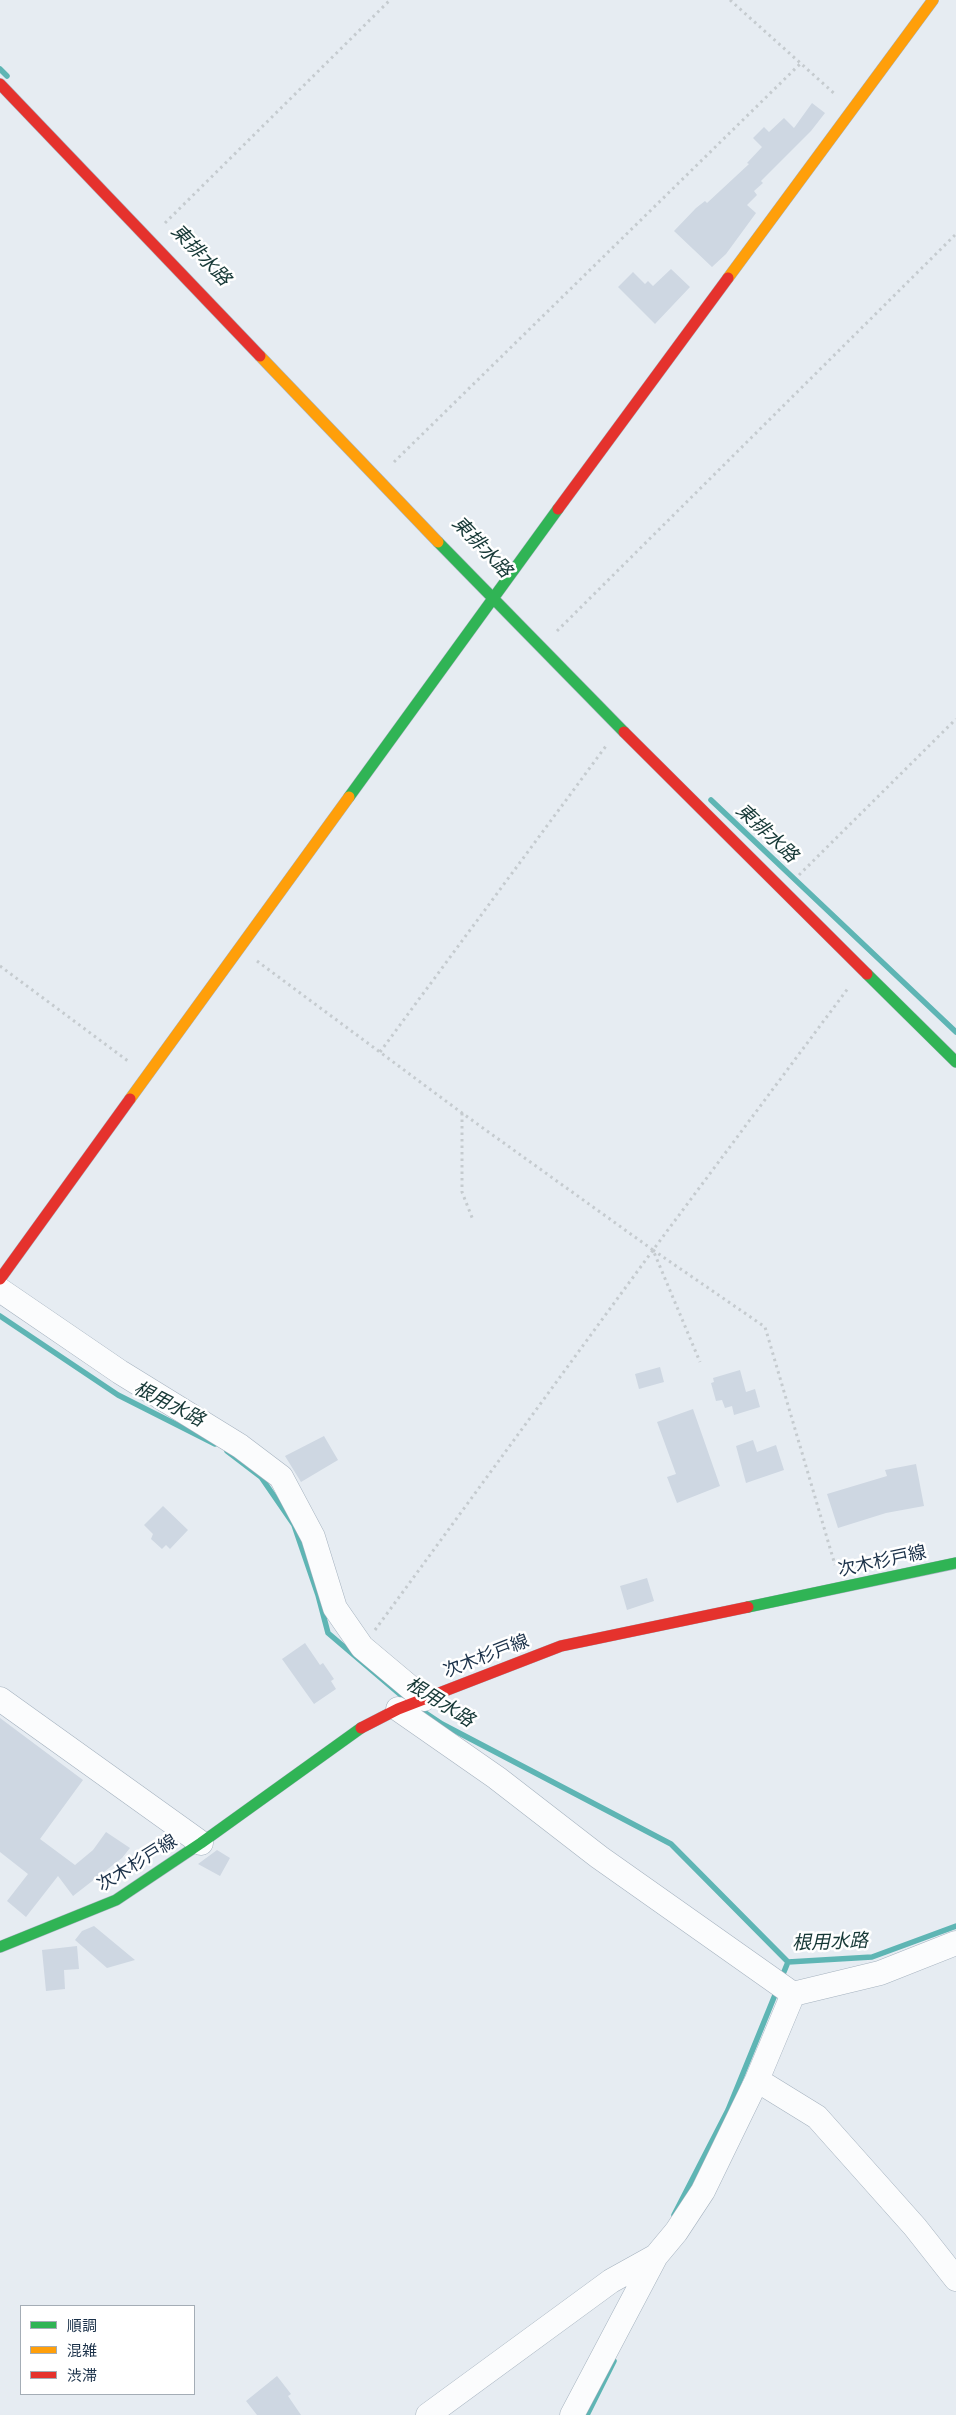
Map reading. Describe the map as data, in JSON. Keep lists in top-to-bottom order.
{
  "streets": {
    "street": ["次木杉戸線"]
  },
  "water": ["東排水路", "根用水路"],
  "legend": ["順調", "混雑", "渋滞"]
}
